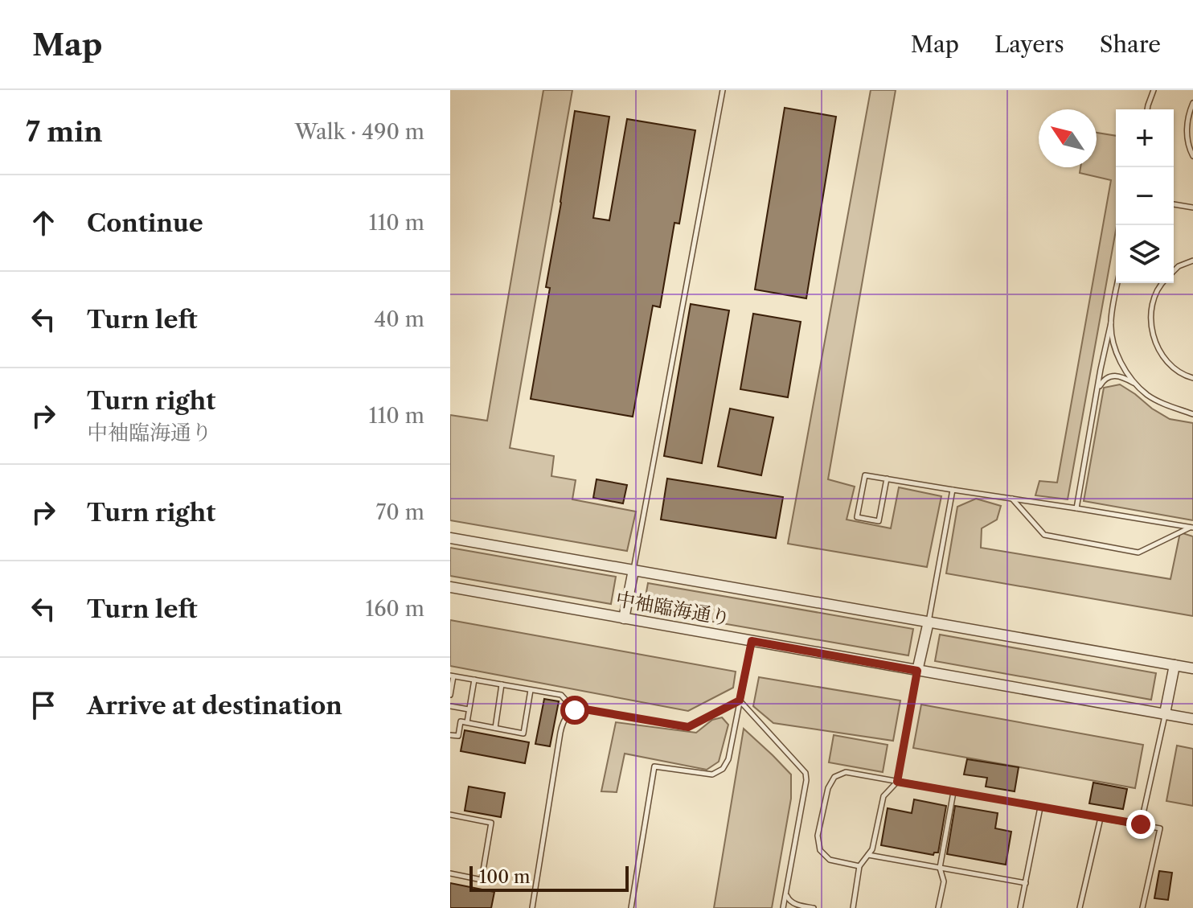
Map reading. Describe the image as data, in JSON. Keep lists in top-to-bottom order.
{
  "streets": {
    "street": ["中袖臨海通り"]
  },
  "scale_bar": "100 m",
  "north": "top left",
  "page": {
    "header": "Map",
    "nav": ["Map", "Layers", "Share"],
    "heading": ["7 min", "Walk · 490 m"],
    "map_buttons": ["+", "−"],
    "list": [
      ["Continue", "110 m"],
      ["Turn left", "40 m"],
      ["Turn right", "中袖臨海通り", "110 m"],
      ["Turn right", "70 m"],
      ["Turn left", "160 m"],
      "Arrive at destination"
    ],
    "scale": "100 m"
  }
}
